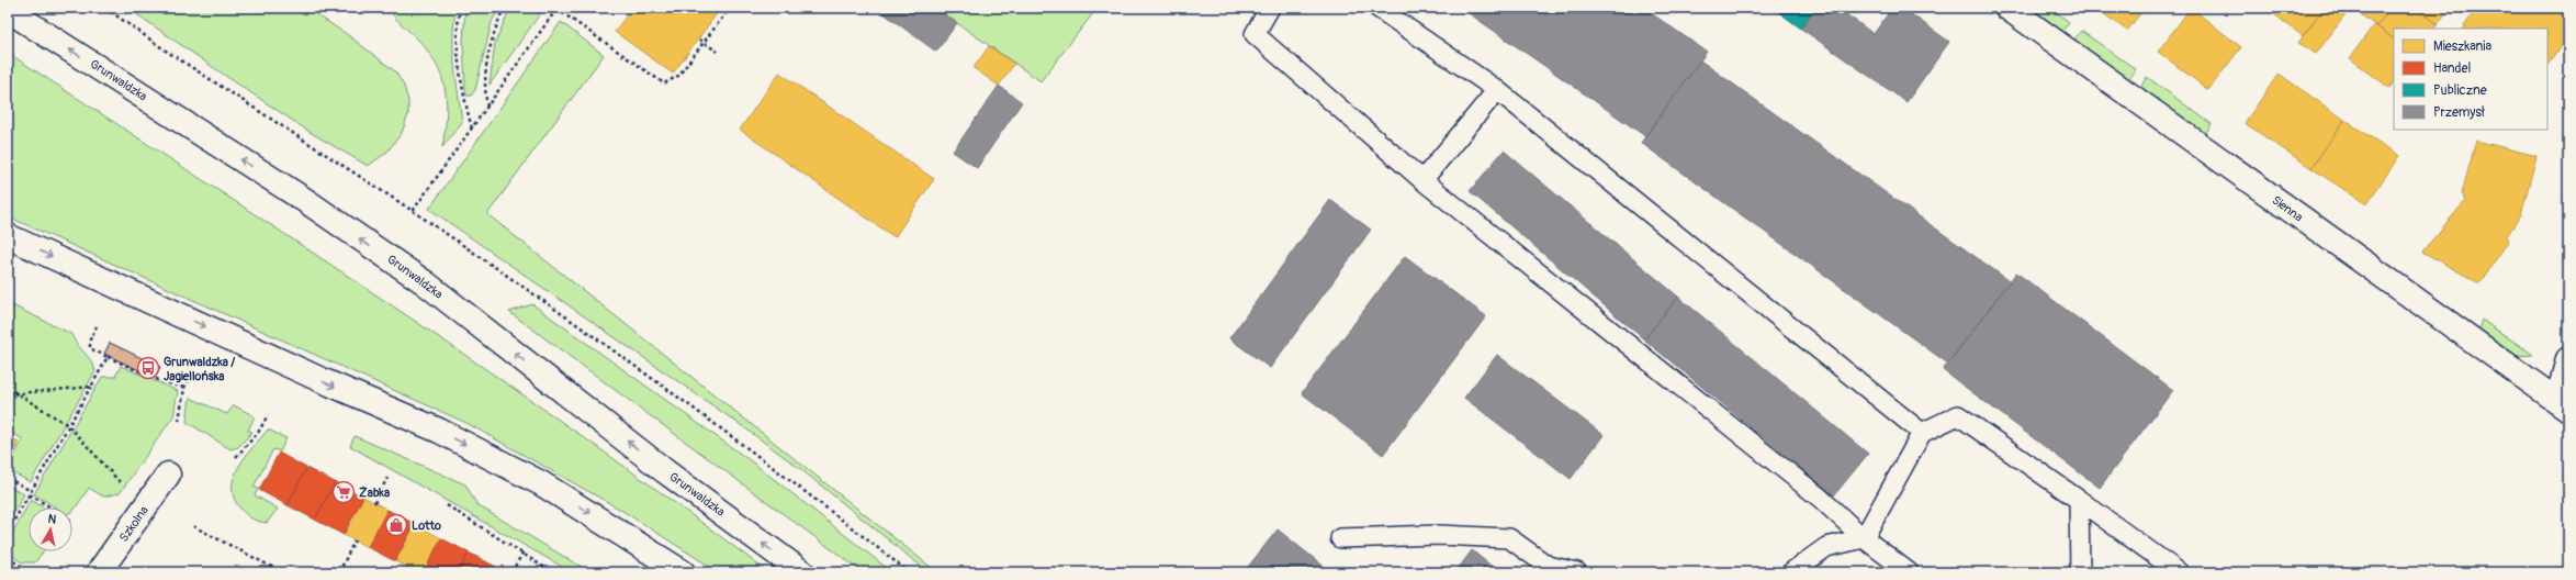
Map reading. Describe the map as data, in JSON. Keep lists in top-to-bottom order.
{
  "streets": {
    "main road": ["Grunwaldzka", "Sienna", "Szkolna"]
  },
  "places": {
    "bus stop": ["Grunwaldzka / Jagiellońska"],
    "supermarket": ["Żabka"],
    "shop": ["Lotto"]
  },
  "legend": [
    "Mieszkania",
    "Handel",
    "Publiczne",
    "Przemysł"
  ],
  "north": "top"
}
